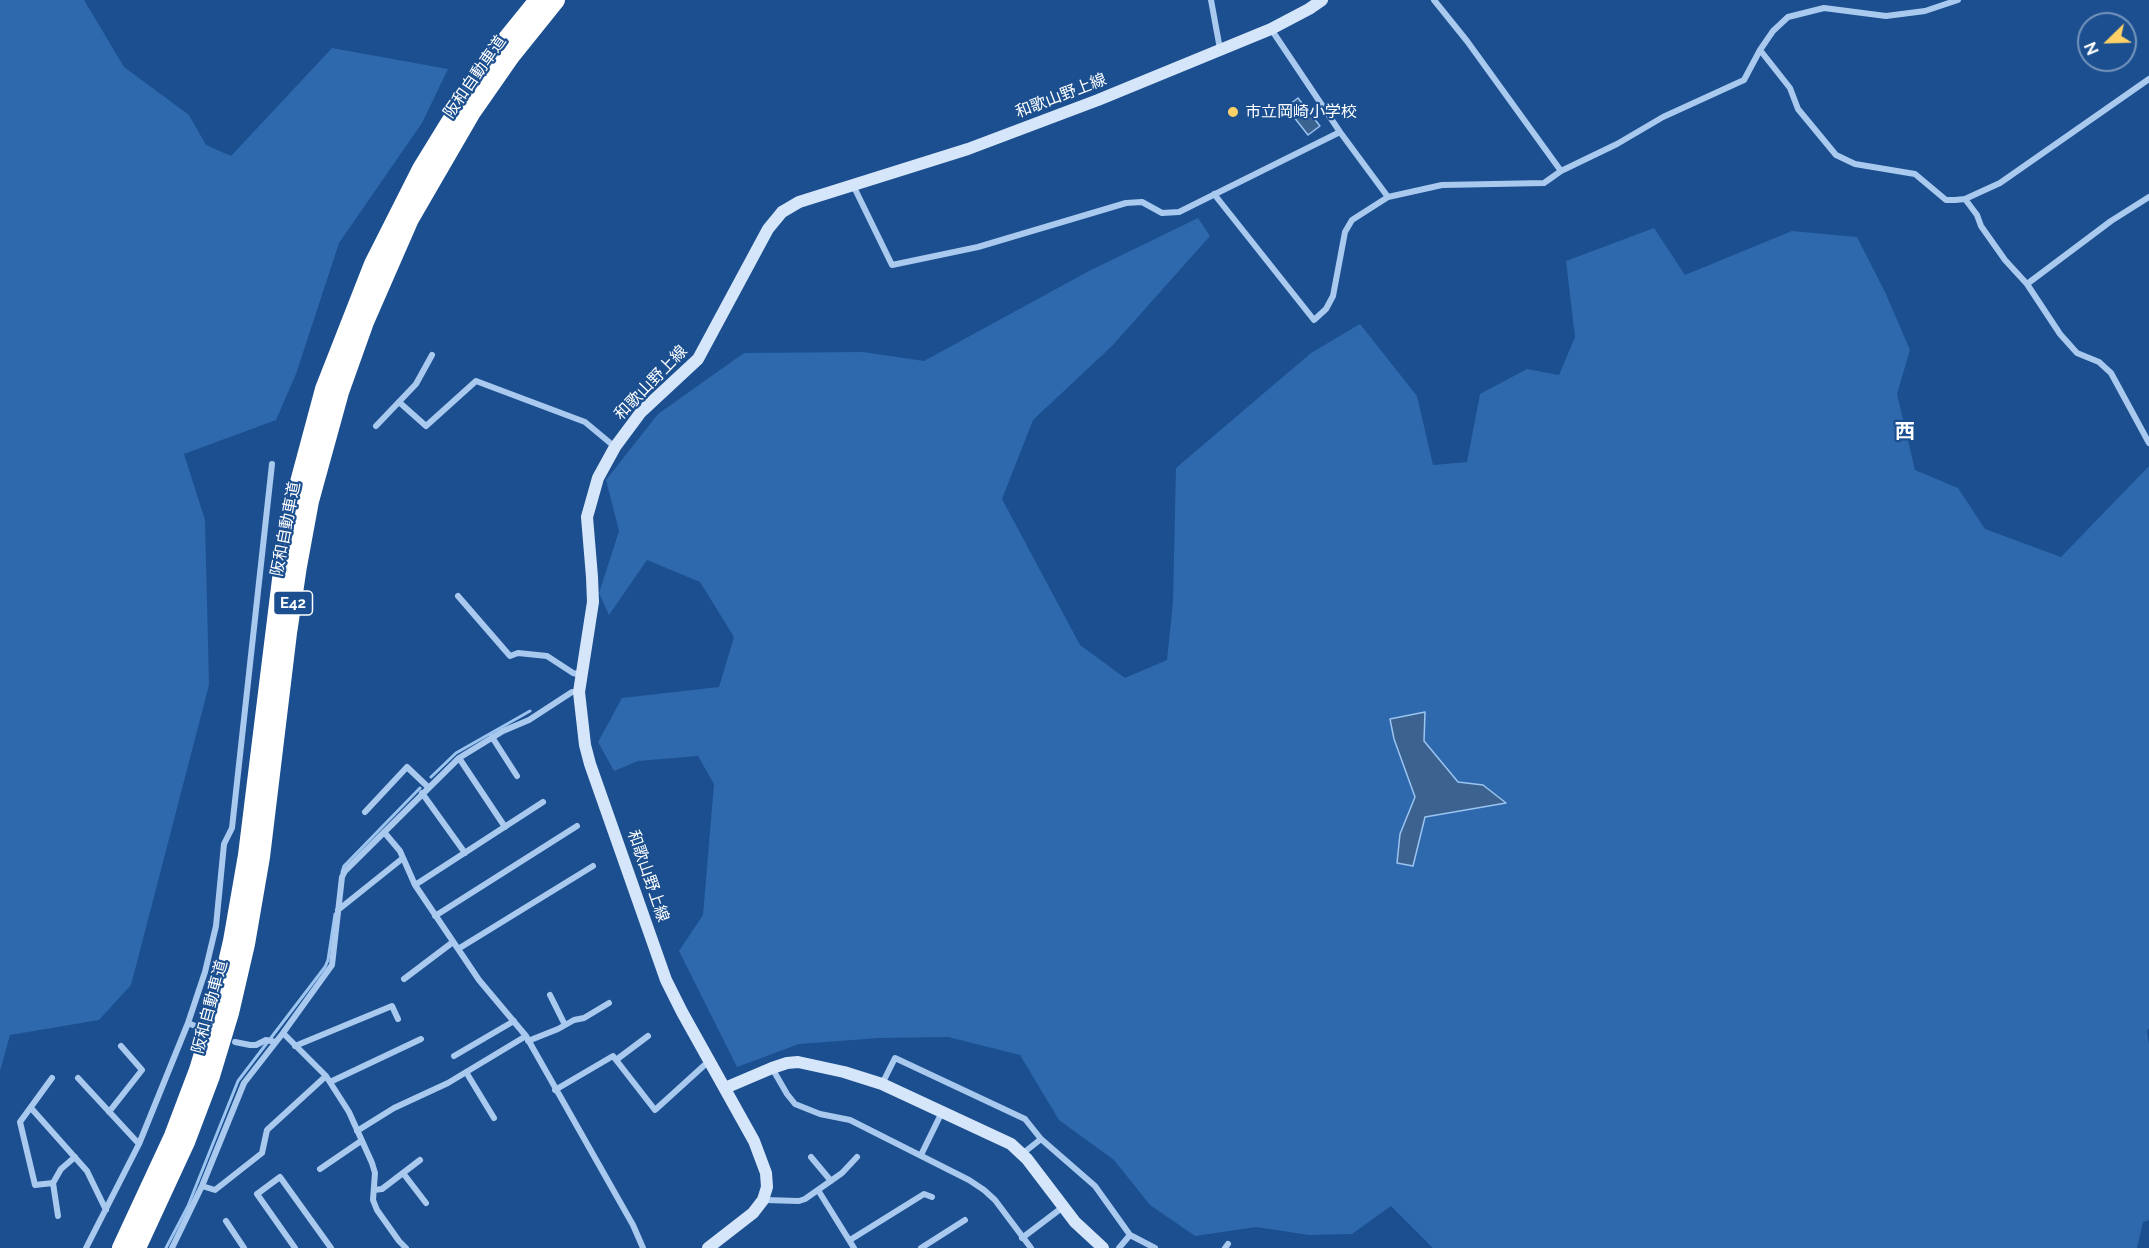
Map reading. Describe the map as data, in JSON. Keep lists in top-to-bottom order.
{
  "streets": {
    "highway": ["阪和自動車道", "E42"],
    "main road": ["和歌山野上線"]
  },
  "districts": ["西"],
  "places": ["市立岡崎小学校"],
  "north": "bottom left"
}
